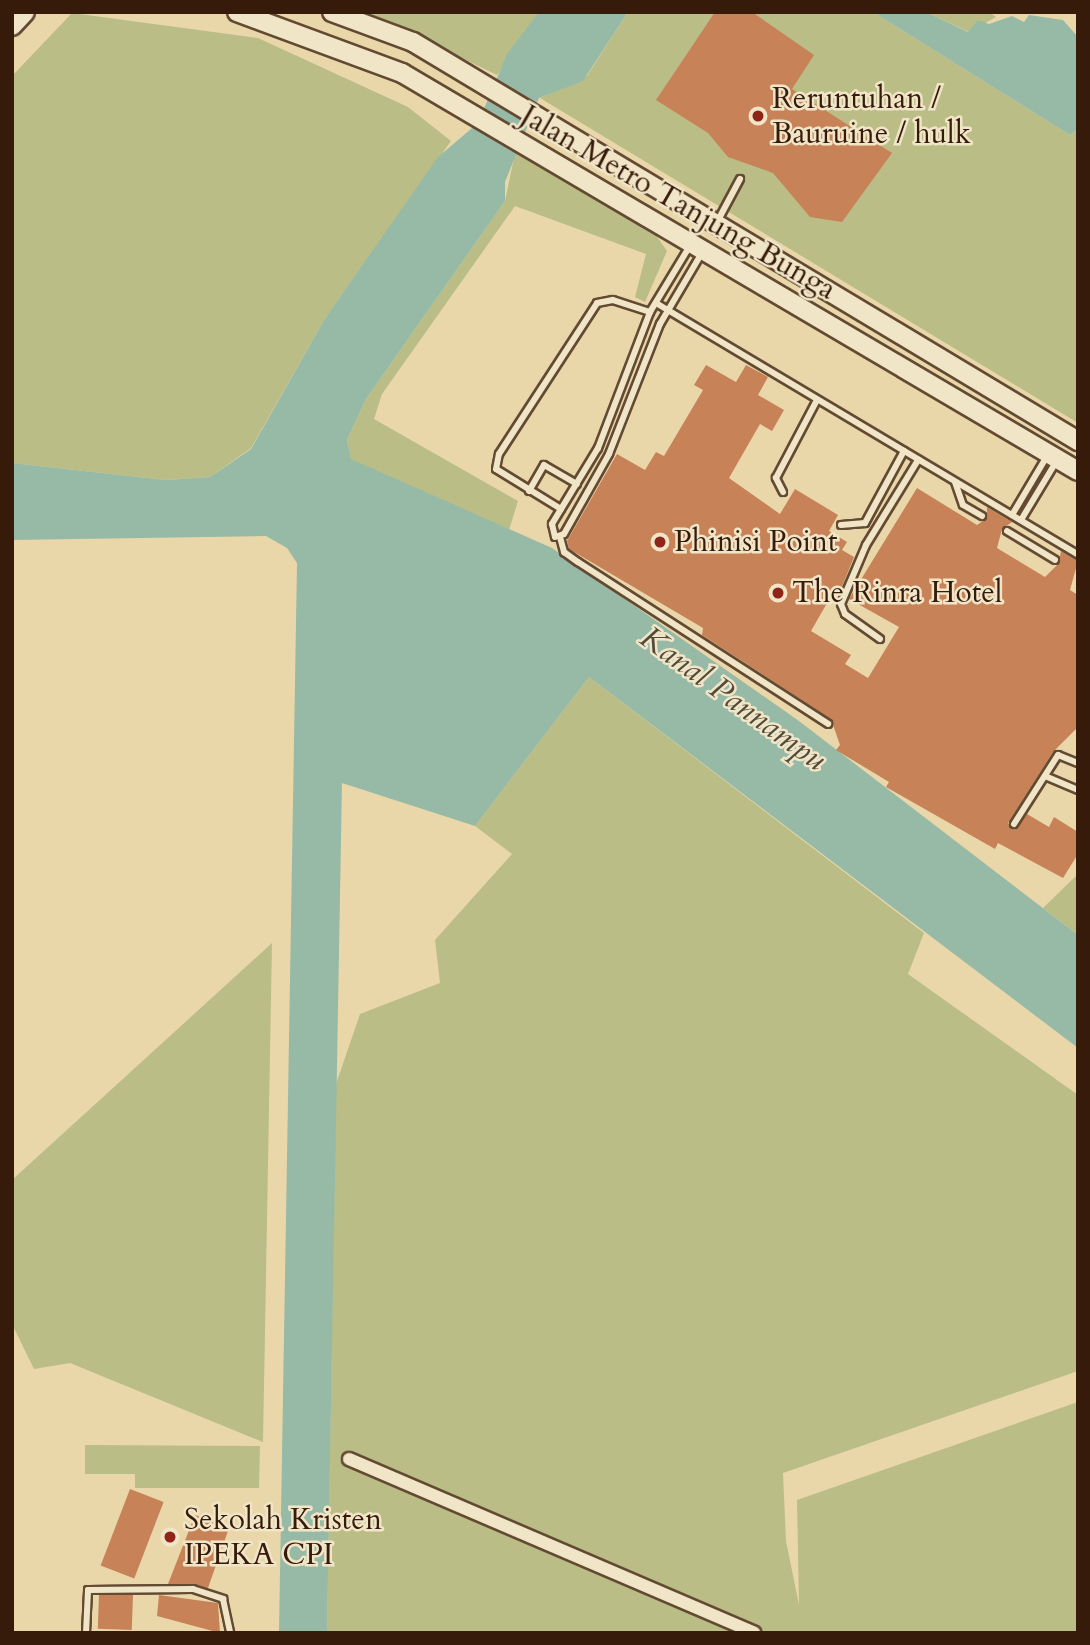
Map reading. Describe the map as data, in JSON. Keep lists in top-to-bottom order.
{
  "streets": {
    "main road": ["Jalan Metro Tanjung Bunga"]
  },
  "water": ["Kanal Pannampu"],
  "places": [
    "Reruntuhan / Bauruine / hulk",
    "Phinisi Point",
    "The Rinra Hotel",
    "Sekolah Kristen IPEKA CPI"
  ]
}
